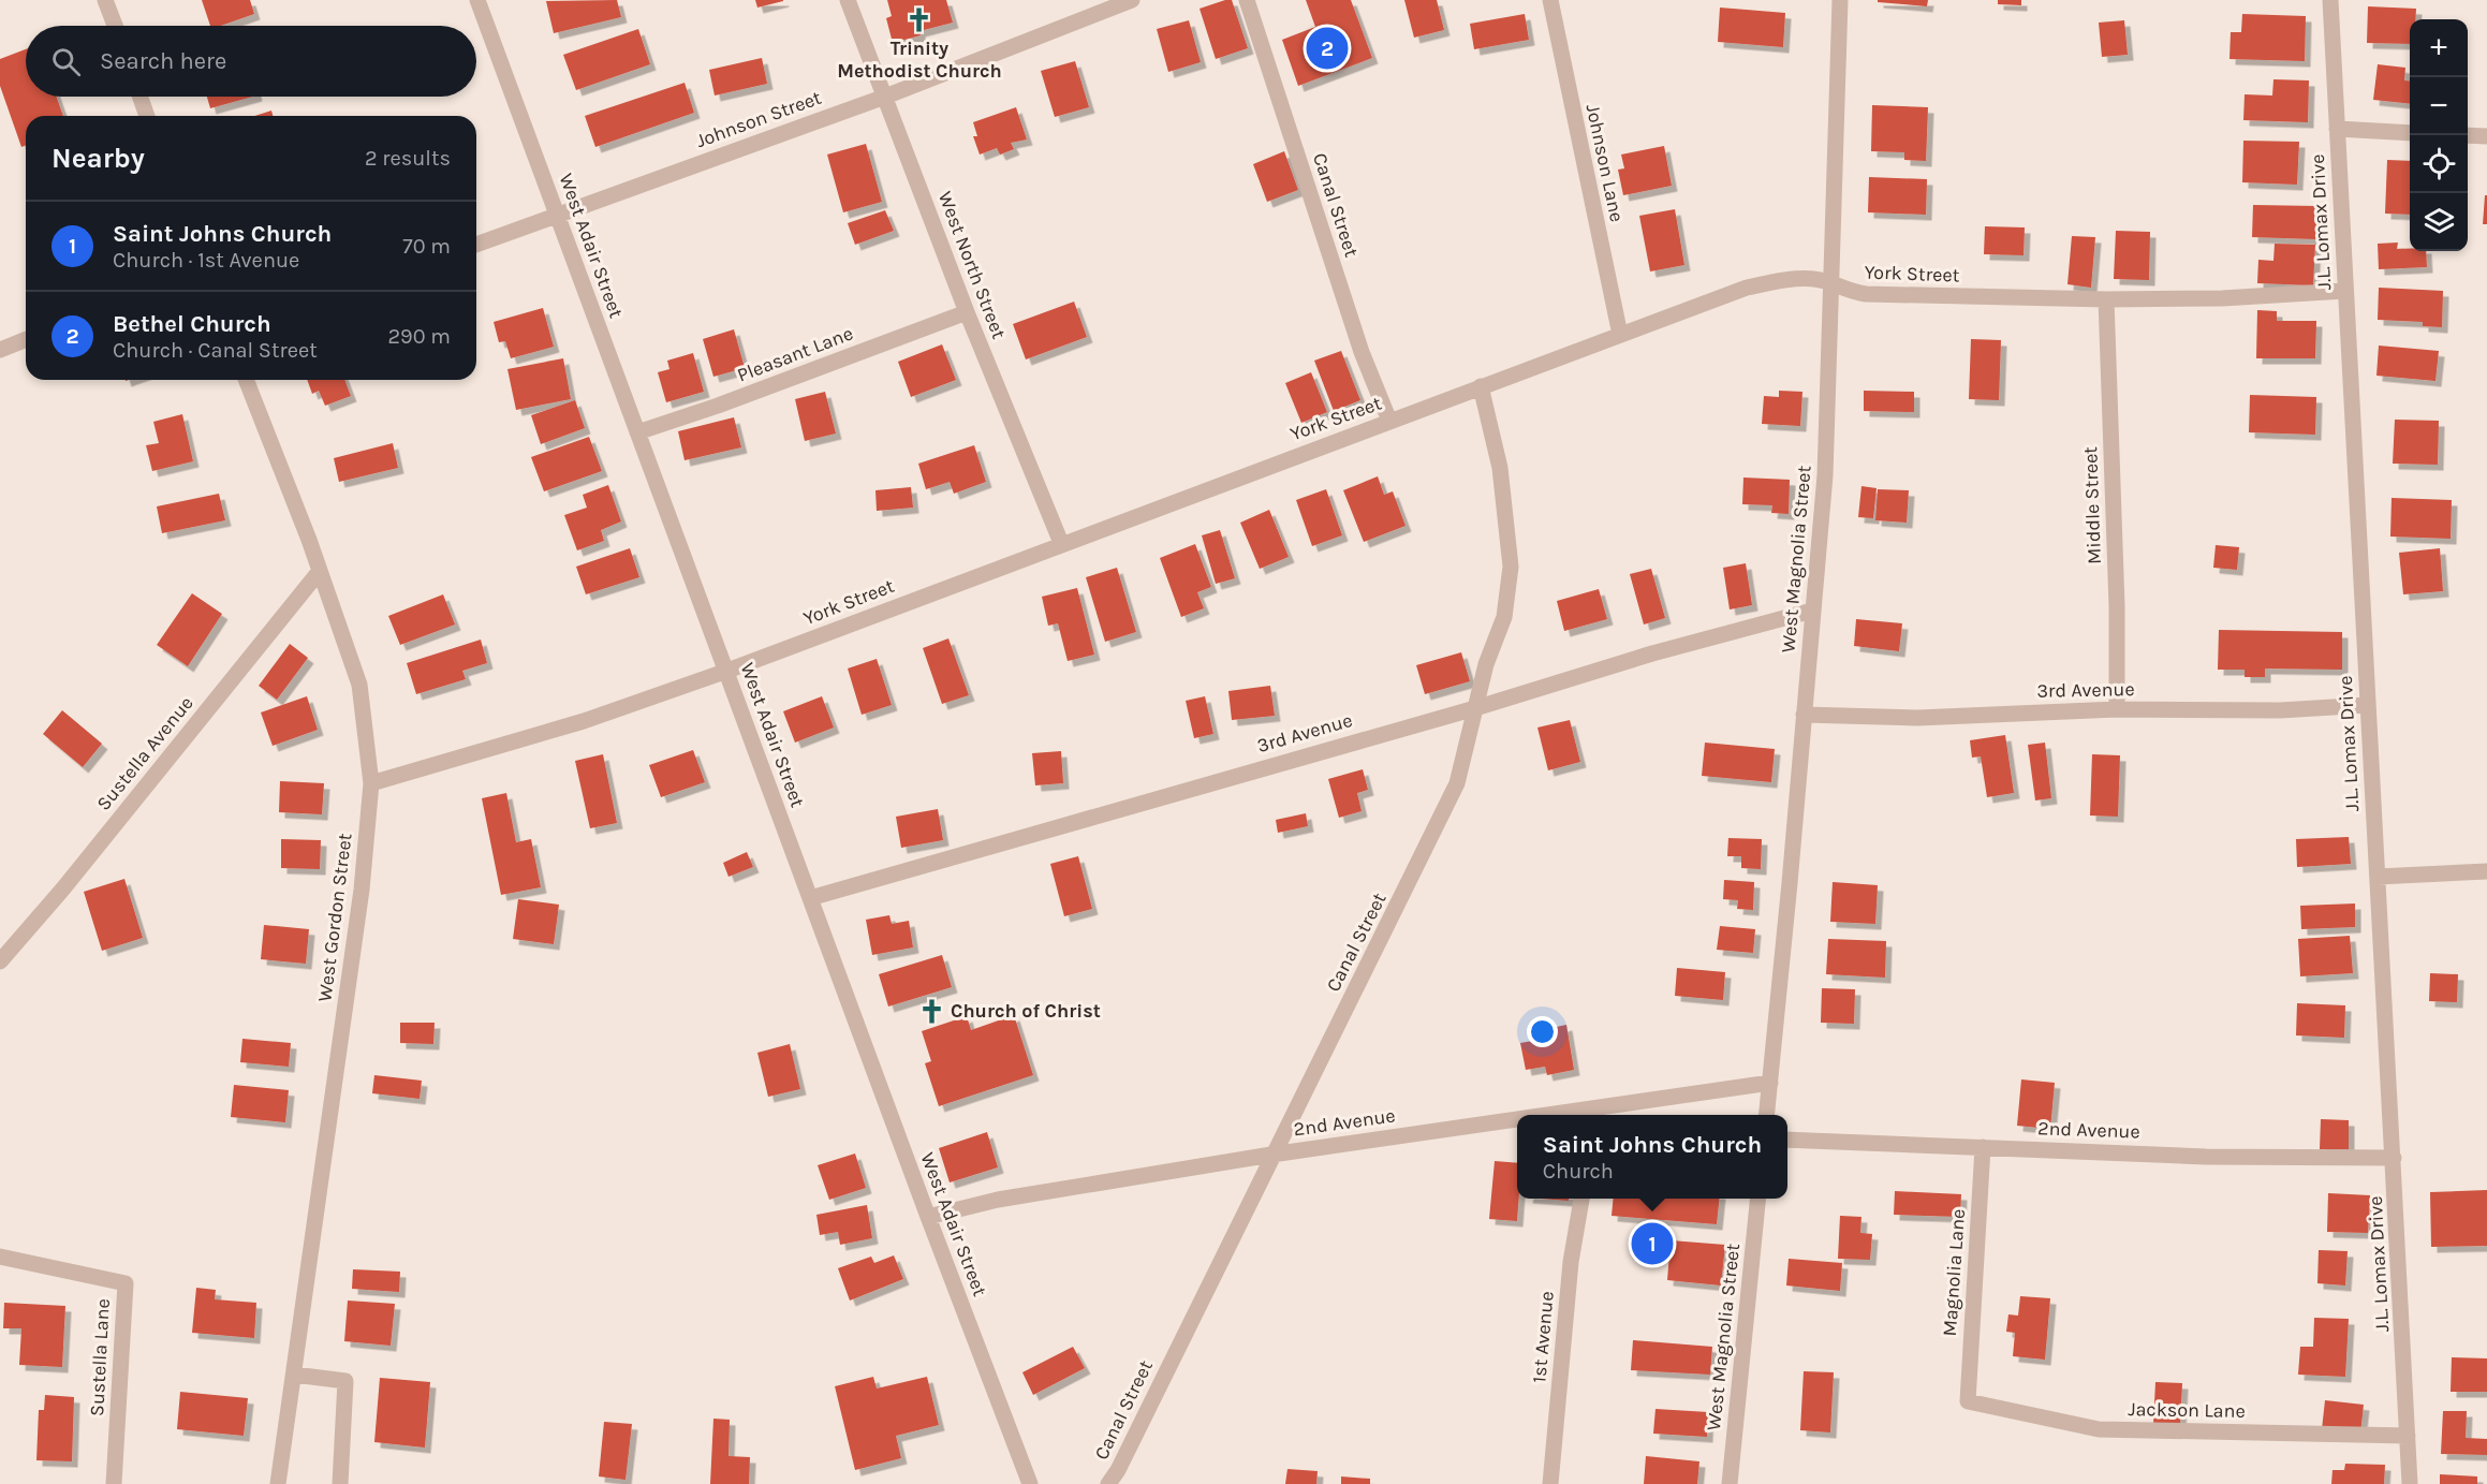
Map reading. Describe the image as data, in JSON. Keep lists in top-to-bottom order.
{
  "streets": {
    "street": [
      "Johnson Street",
      "Johnson Lane",
      "Canal Street",
      "J.L. Lomax Drive",
      "West Adair Street",
      "West North Street",
      "York Street",
      "Pleasant Lane",
      "Middle Street",
      "West Magnolia Street",
      "3rd Avenue",
      "Sustella Avenue",
      "West Gordon Street",
      "2nd Avenue",
      "Magnolia Lane",
      "1st Avenue",
      "Sustella Lane",
      "Jackson Lane"
    ]
  },
  "crossings": [
    ["Johnson Street", "West Adair Street"],
    ["Johnson Street", "West North Street"],
    ["Johnson Lane", "York Street"],
    ["Canal Street", "York Street"],
    ["Canal Street", "3rd Avenue"],
    ["Canal Street", "2nd Avenue"],
    ["J.L. Lomax Drive", "York Street"],
    ["J.L. Lomax Drive", "3rd Avenue"],
    ["J.L. Lomax Drive", "2nd Avenue"],
    ["J.L. Lomax Drive", "Jackson Lane"],
    ["West Adair Street", "York Street"],
    ["West Adair Street", "Pleasant Lane"],
    ["West Adair Street", "3rd Avenue"],
    ["West Adair Street", "2nd Avenue"],
    ["West North Street", "York Street"],
    ["West North Street", "Pleasant Lane"],
    ["York Street", "Middle Street"],
    ["York Street", "West Magnolia Street"],
    ["York Street", "West Gordon Street"],
    ["Middle Street", "3rd Avenue"],
    ["West Magnolia Street", "3rd Avenue"],
    ["West Magnolia Street", "2nd Avenue"],
    ["Sustella Avenue", "West Gordon Street"],
    ["2nd Avenue", "Magnolia Lane"],
    ["Magnolia Lane", "Jackson Lane"]
  ],
  "places": {
    "church": ["Trinity Methodist Church", "Church of Christ"]
  },
  "page": {
    "map_buttons": ["+", "−"],
    "pins": ["2", "1"],
    "search": "Search here",
    "heading": ["Nearby", "2 results"],
    "list": [
      {
        "mark": "1",
        "name": "Saint Johns Church",
        "note": "Church · 1st Avenue",
        "value": "70 m"
      },
      {
        "mark": "2",
        "name": "Bethel Church",
        "note": "Church · Canal Street",
        "value": "290 m"
      }
    ],
    "popup": ["Saint Johns Church", "Church"]
  }
}
